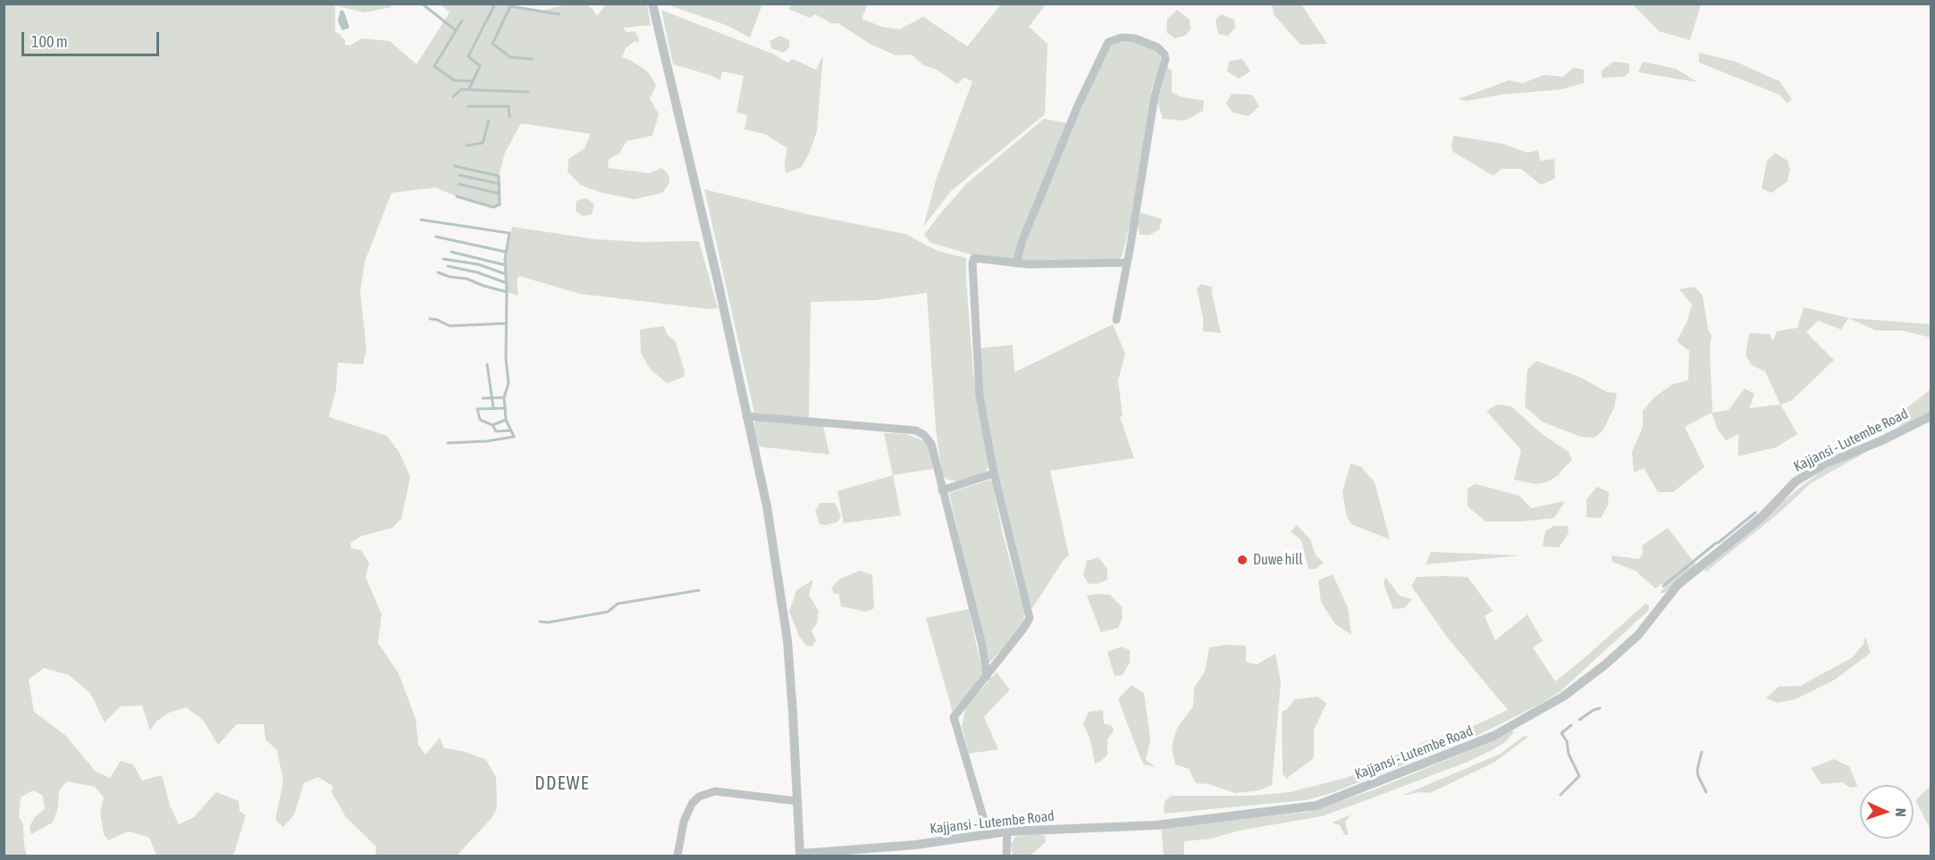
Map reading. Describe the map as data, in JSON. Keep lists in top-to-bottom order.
{
  "streets": {
    "street": ["Kajjansi - Lutembe Road"]
  },
  "districts": ["DDEWE"],
  "places": ["Duwe hill"],
  "scale_bar": "100 m",
  "north": "right"
}
